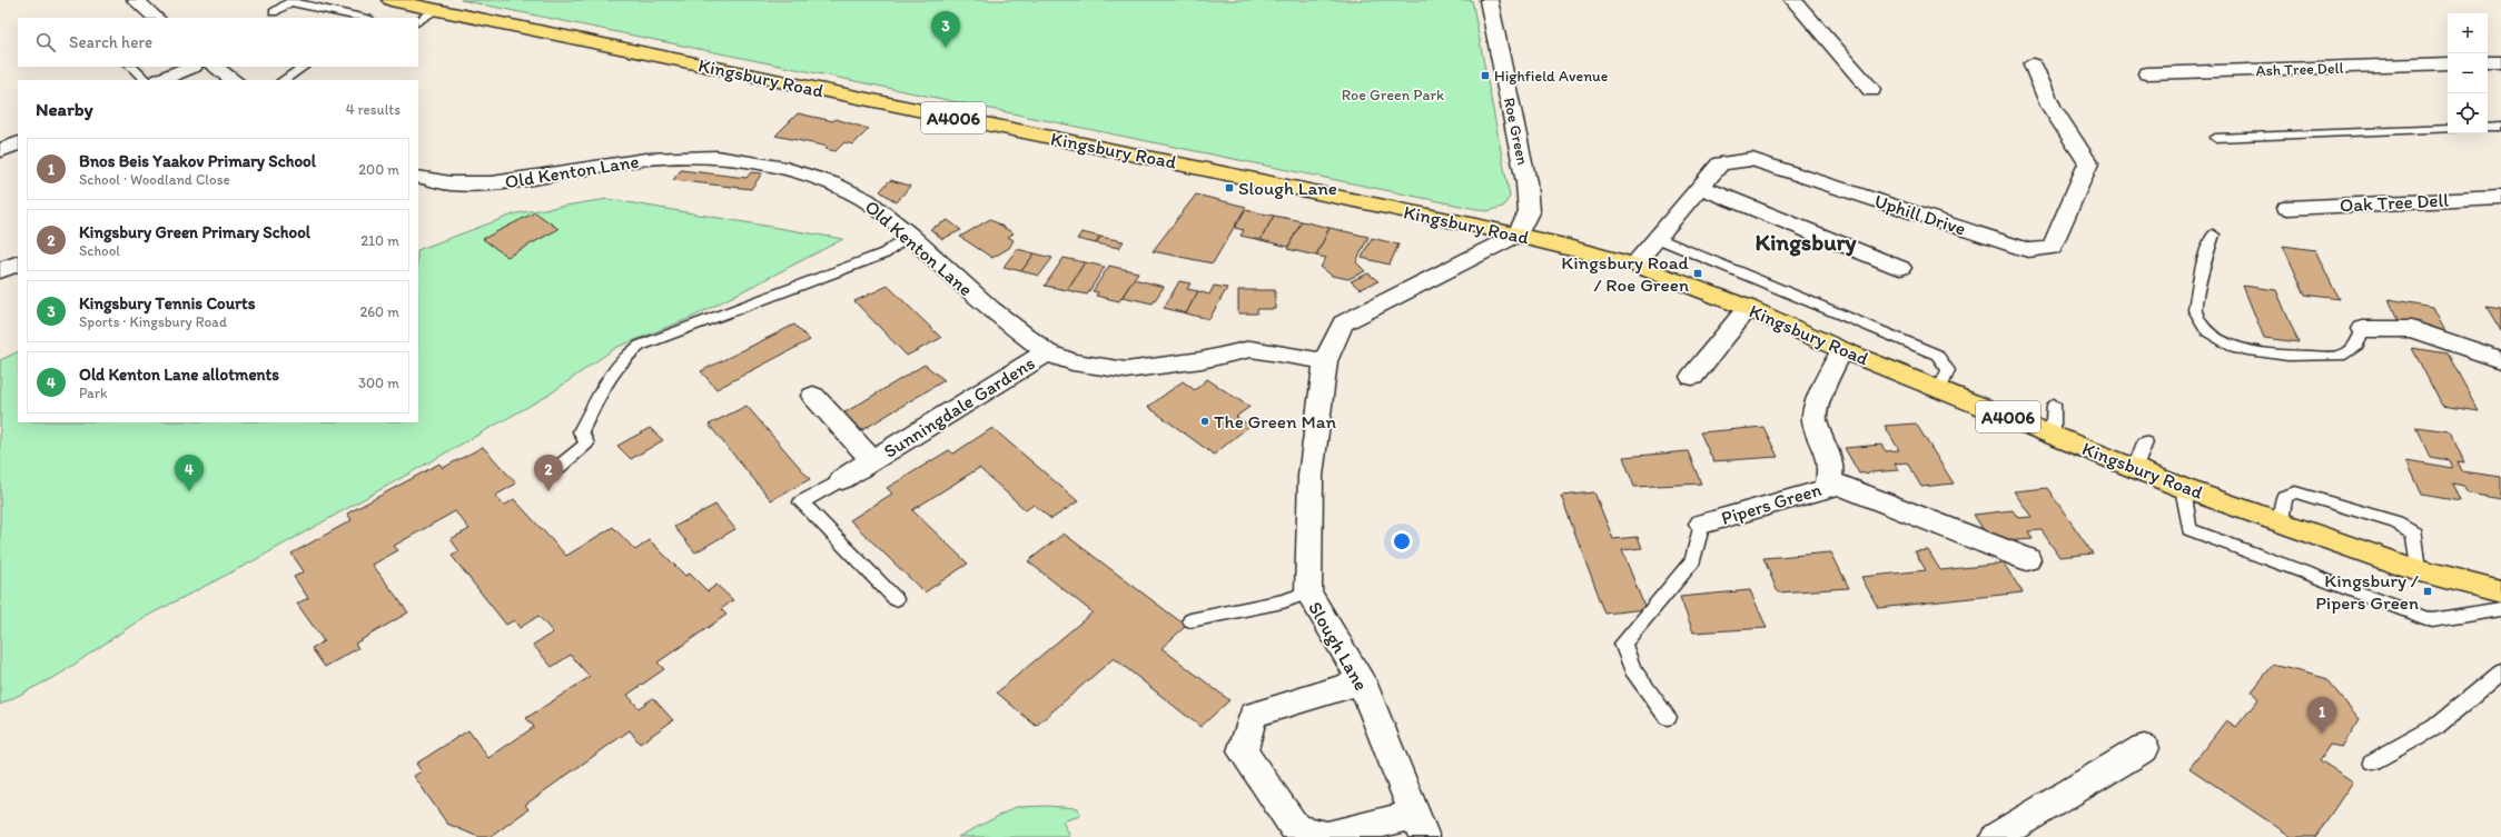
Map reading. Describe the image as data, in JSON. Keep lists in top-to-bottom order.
{
  "streets": {
    "main road": ["Kingsbury Road", "A4006"],
    "street": [
      "Ash Tree Dell",
      "Roe Green",
      "Old Kenton Lane",
      "Oak Tree Dell",
      "Uphill Drive",
      "Sunningdale Gardens",
      "Pipers Green",
      "Slough Lane"
    ]
  },
  "crossings": [
    ["Kingsbury Road", "Roe Green"],
    ["Kingsbury Road", "Uphill Drive"],
    ["Kingsbury Road", "Pipers Green"],
    ["Kingsbury Road", "Slough Lane"],
    ["Roe Green", "Slough Lane"],
    ["Old Kenton Lane", "Sunningdale Gardens"],
    ["Old Kenton Lane", "Slough Lane"]
  ],
  "districts": ["Kingsbury"],
  "parks": ["Roe Green Park"],
  "places": {
    "transit": [
      "Highfield Avenue",
      "Slough Lane",
      "Kingsbury Road / Roe Green",
      "Kingsbury / Pipers Green"
    ],
    "other": ["The Green Man"]
  },
  "page": {
    "pins": [
      "3",
      "2",
      "4",
      "1"
    ],
    "map_buttons": ["+", "−"],
    "search": "Search here",
    "heading": ["Nearby", "4 results"],
    "list": [
      {
        "mark": "1",
        "name": "Bnos Beis Yaakov Primary School",
        "note": "School · Woodland Close",
        "value": "200 m"
      },
      {
        "mark": "2",
        "name": "Kingsbury Green Primary School",
        "note": "School",
        "value": "210 m"
      },
      {
        "mark": "3",
        "name": "Kingsbury Tennis Courts",
        "note": "Sports · Kingsbury Road",
        "value": "260 m"
      },
      {
        "mark": "4",
        "name": "Old Kenton Lane allotments",
        "note": "Park",
        "value": "300 m"
      }
    ]
  }
}
